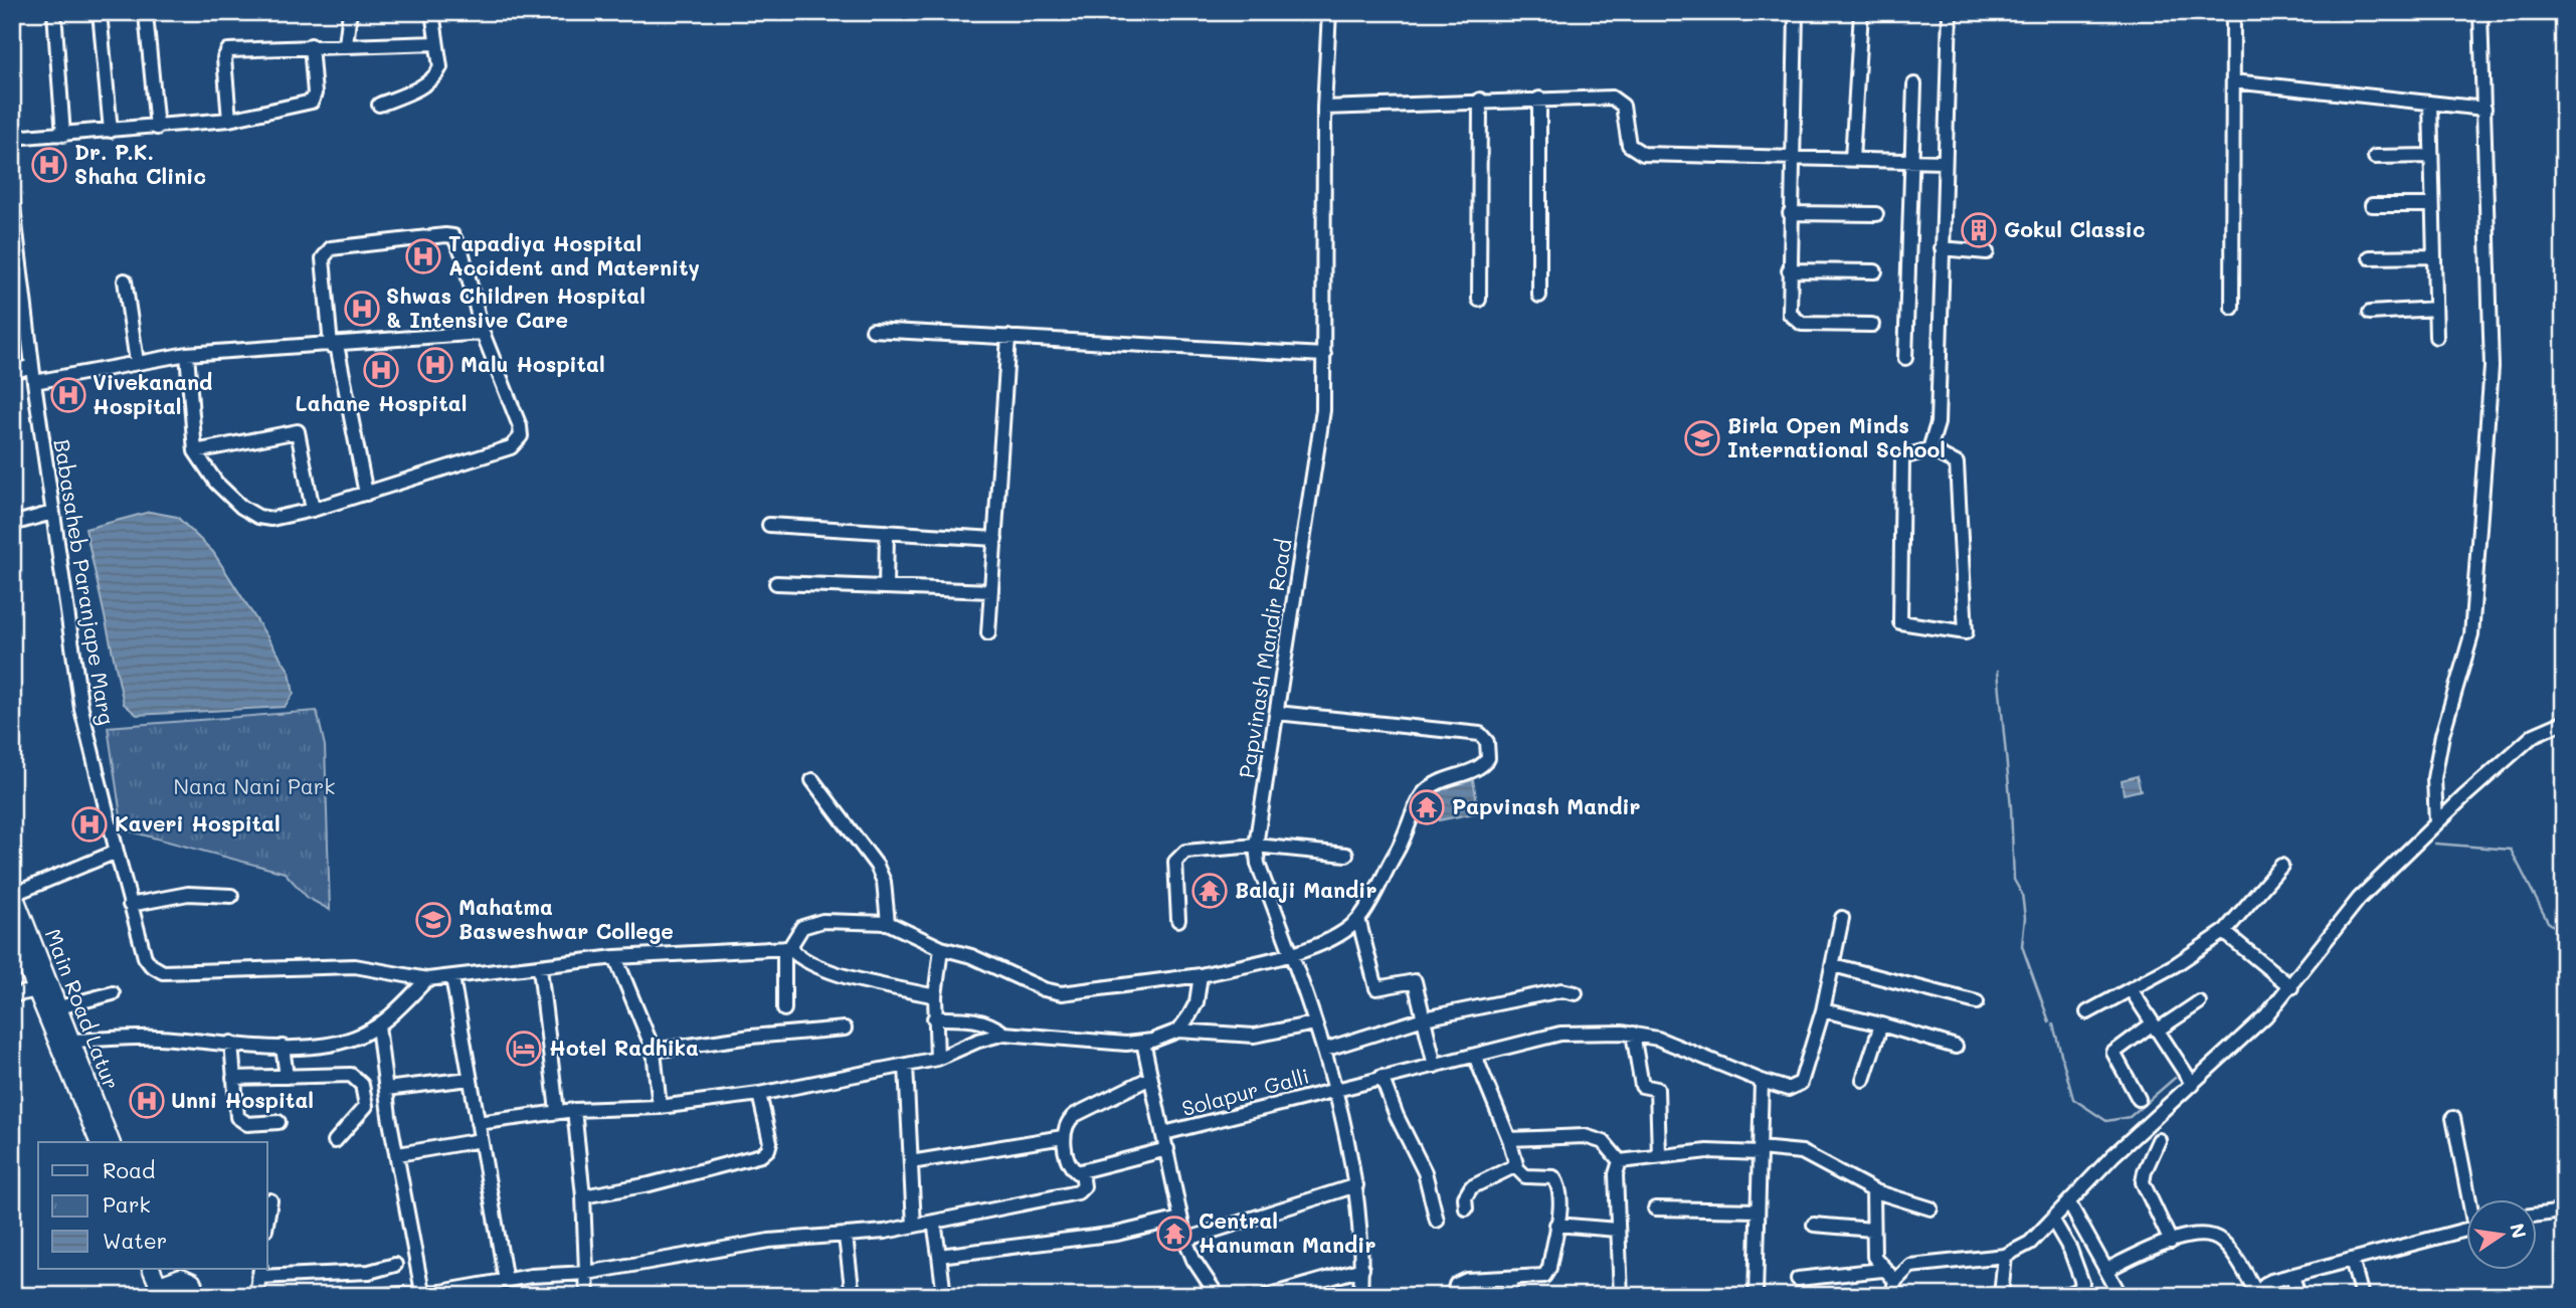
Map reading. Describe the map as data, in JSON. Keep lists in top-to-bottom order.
{
  "streets": {
    "main road": ["Main Road Latur"],
    "street": ["Babasaheb Paranjape Marg", "Papvinash Mandir Road", "Solapur Galli"]
  },
  "crossings": [
    ["Papvinash Mandir Road", "Solapur Galli"]
  ],
  "parks": ["Nana Nani Park"],
  "places": {
    "hospital": [
      "Dr. P.K. Shaha Clinic",
      "Tapadiya Hospital Accident and Maternity",
      "Shwas Children Hospital & Intensive Care",
      "Malu Hospital",
      "Lahane Hospital",
      "Vivekanand Hospital",
      "Kaveri Hospital",
      "Unni Hospital"
    ],
    "building": ["Gokul Classic"],
    "school or university": ["Birla Open Minds International School", "Mahatma Basweshwar College"],
    "temple": ["Papvinash Mandir", "Balaji Mandir", "Central Hanuman Mandir"],
    "hotel": ["Hotel Radhika"]
  },
  "legend": ["Road", "Park", "Water"],
  "north": "right"
}
